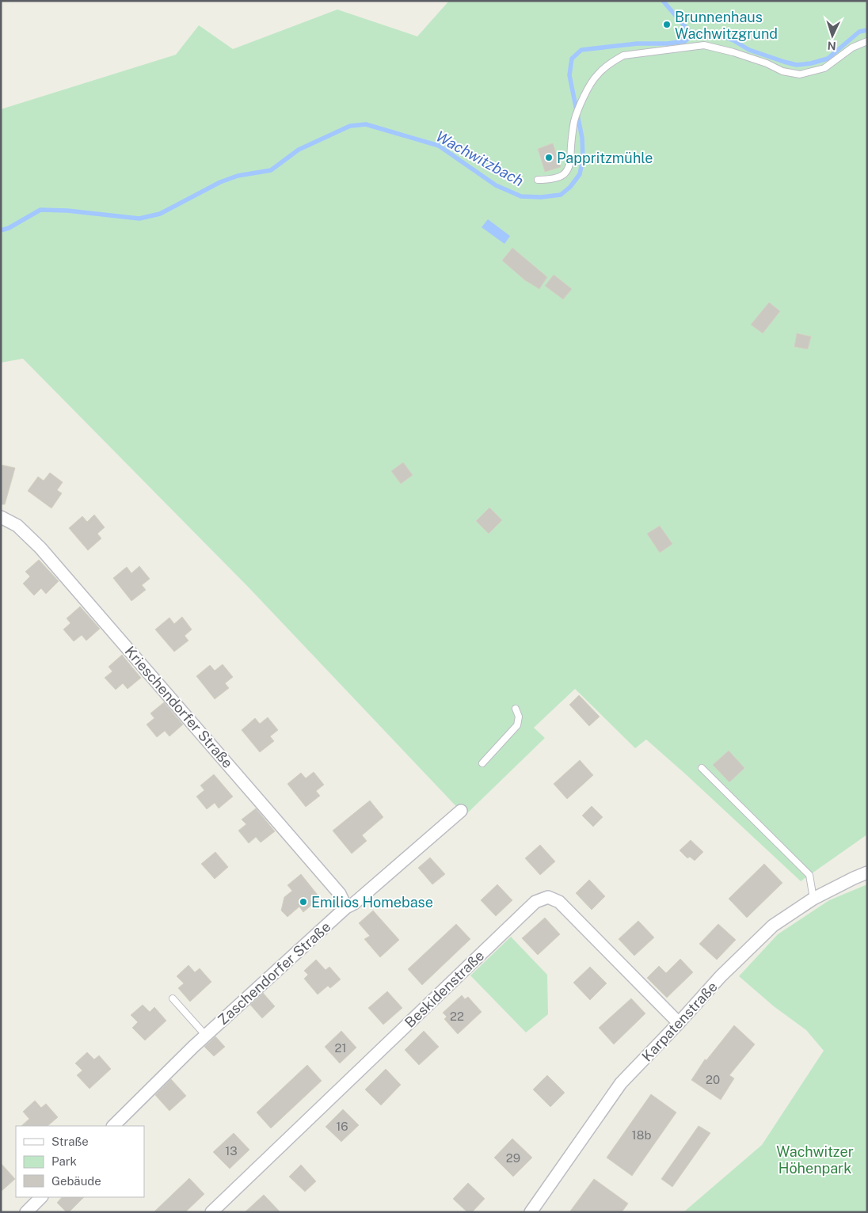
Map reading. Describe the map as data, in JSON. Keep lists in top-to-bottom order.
{
  "streets": {
    "street": [
      "Krieschendorfer Straße",
      "Zaschendorfer Straße",
      "Beskidenstraße",
      "Karpatenstraße"
    ]
  },
  "crossings": [
    ["Krieschendorfer Straße", "Zaschendorfer Straße"],
    ["Beskidenstraße", "Karpatenstraße"]
  ],
  "water": ["Wachwitzbach"],
  "parks": ["Wachwitzer Höhenpark"],
  "places": ["Brunnenhaus Wachwitzgrund", "Pappritzmühle", "Emilios Homebase"],
  "house_numbers": [
    "22",
    "21",
    "20",
    "16",
    "18b",
    "13",
    "29"
  ],
  "legend": ["Straße", "Park", "Gebäude"],
  "north": "bottom"
}
